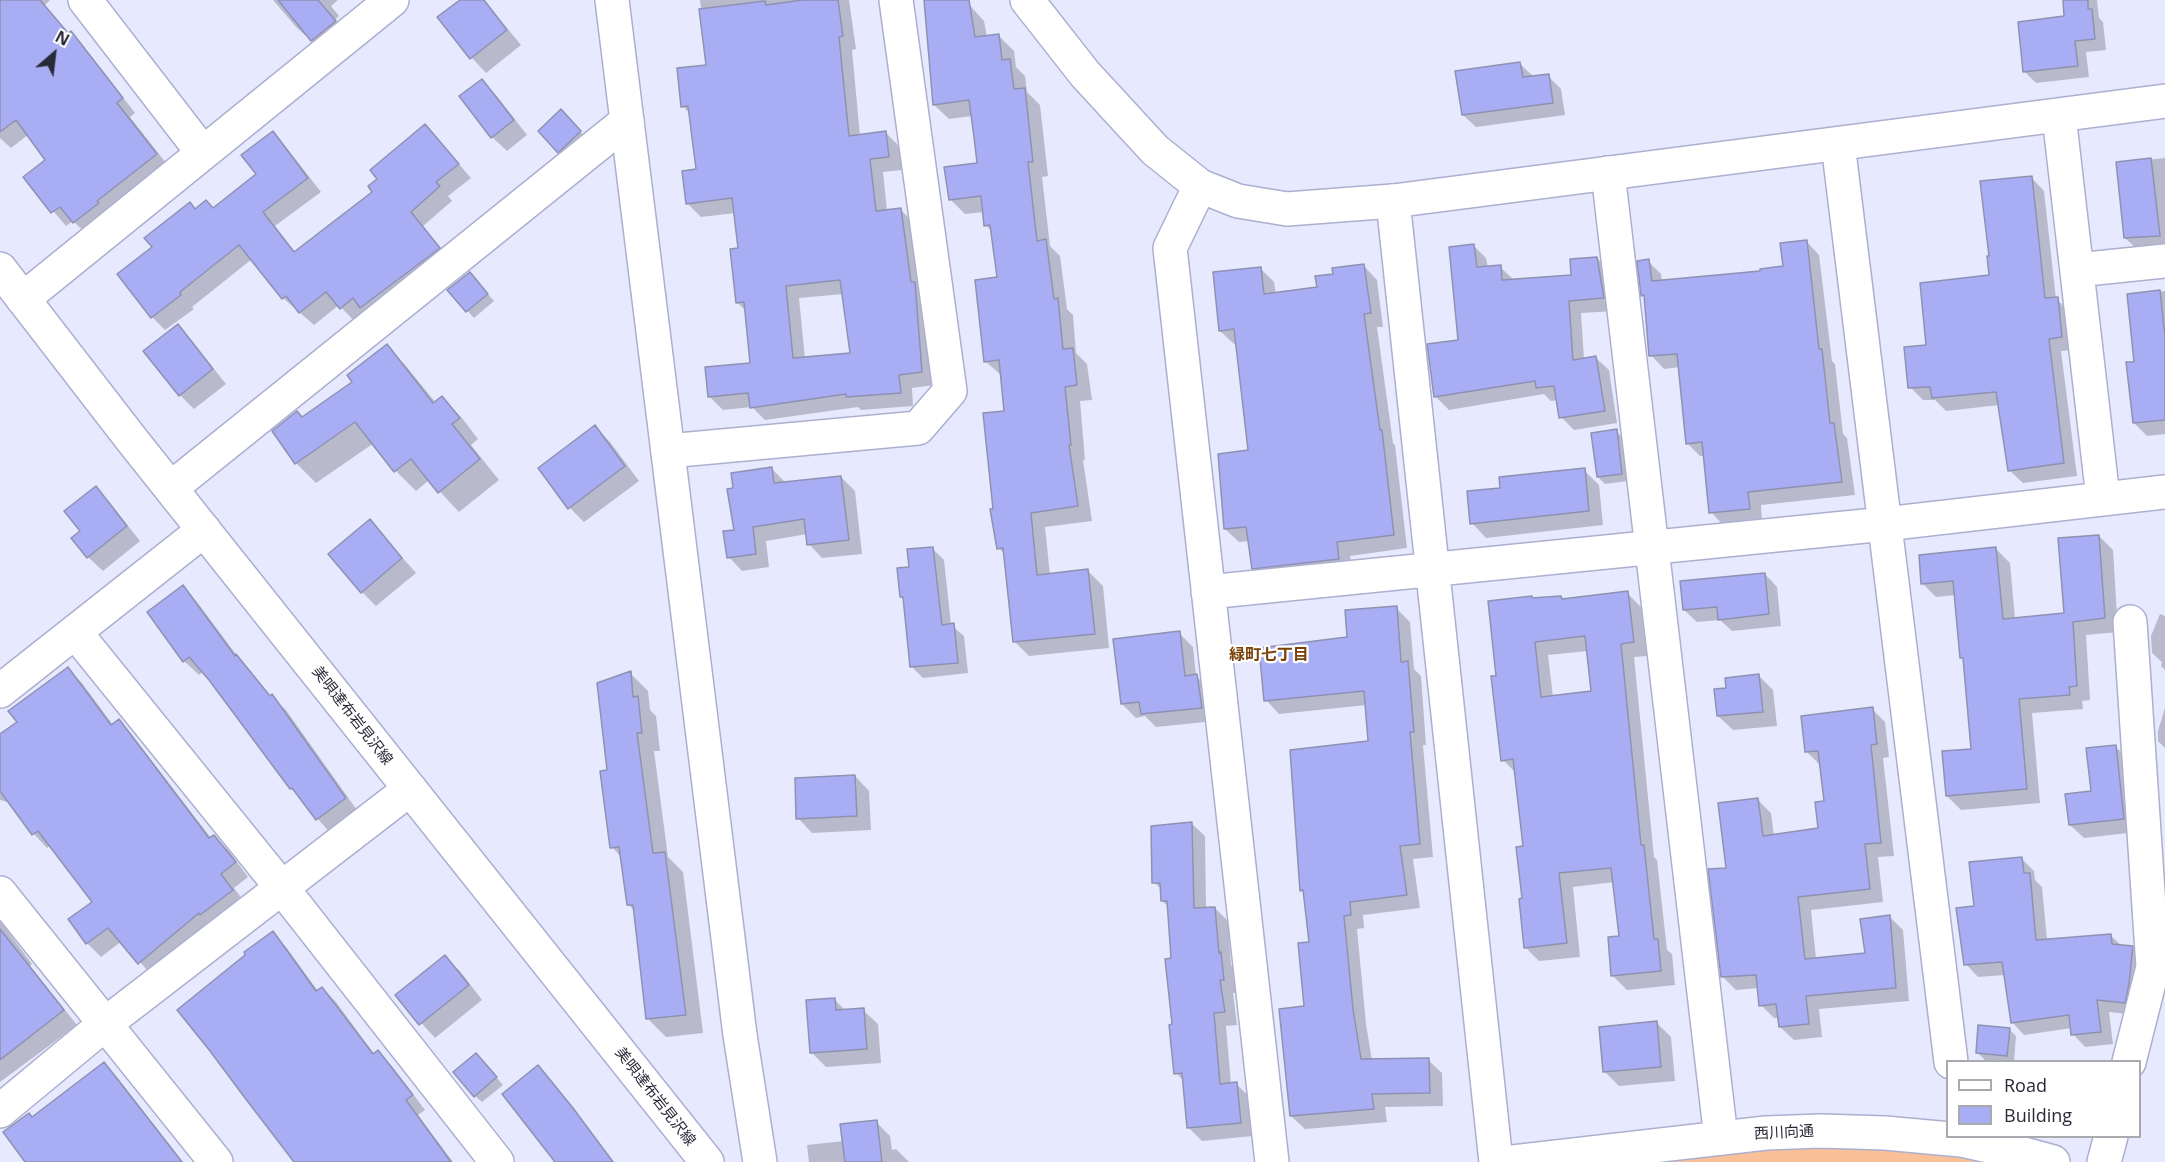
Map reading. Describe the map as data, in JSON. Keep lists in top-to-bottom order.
{
  "streets": {
    "street": ["美唄達布岩見沢線", "西川向通"]
  },
  "districts": ["緑町七丁目"],
  "legend": ["Road", "Building"],
  "north": "top right"
}
